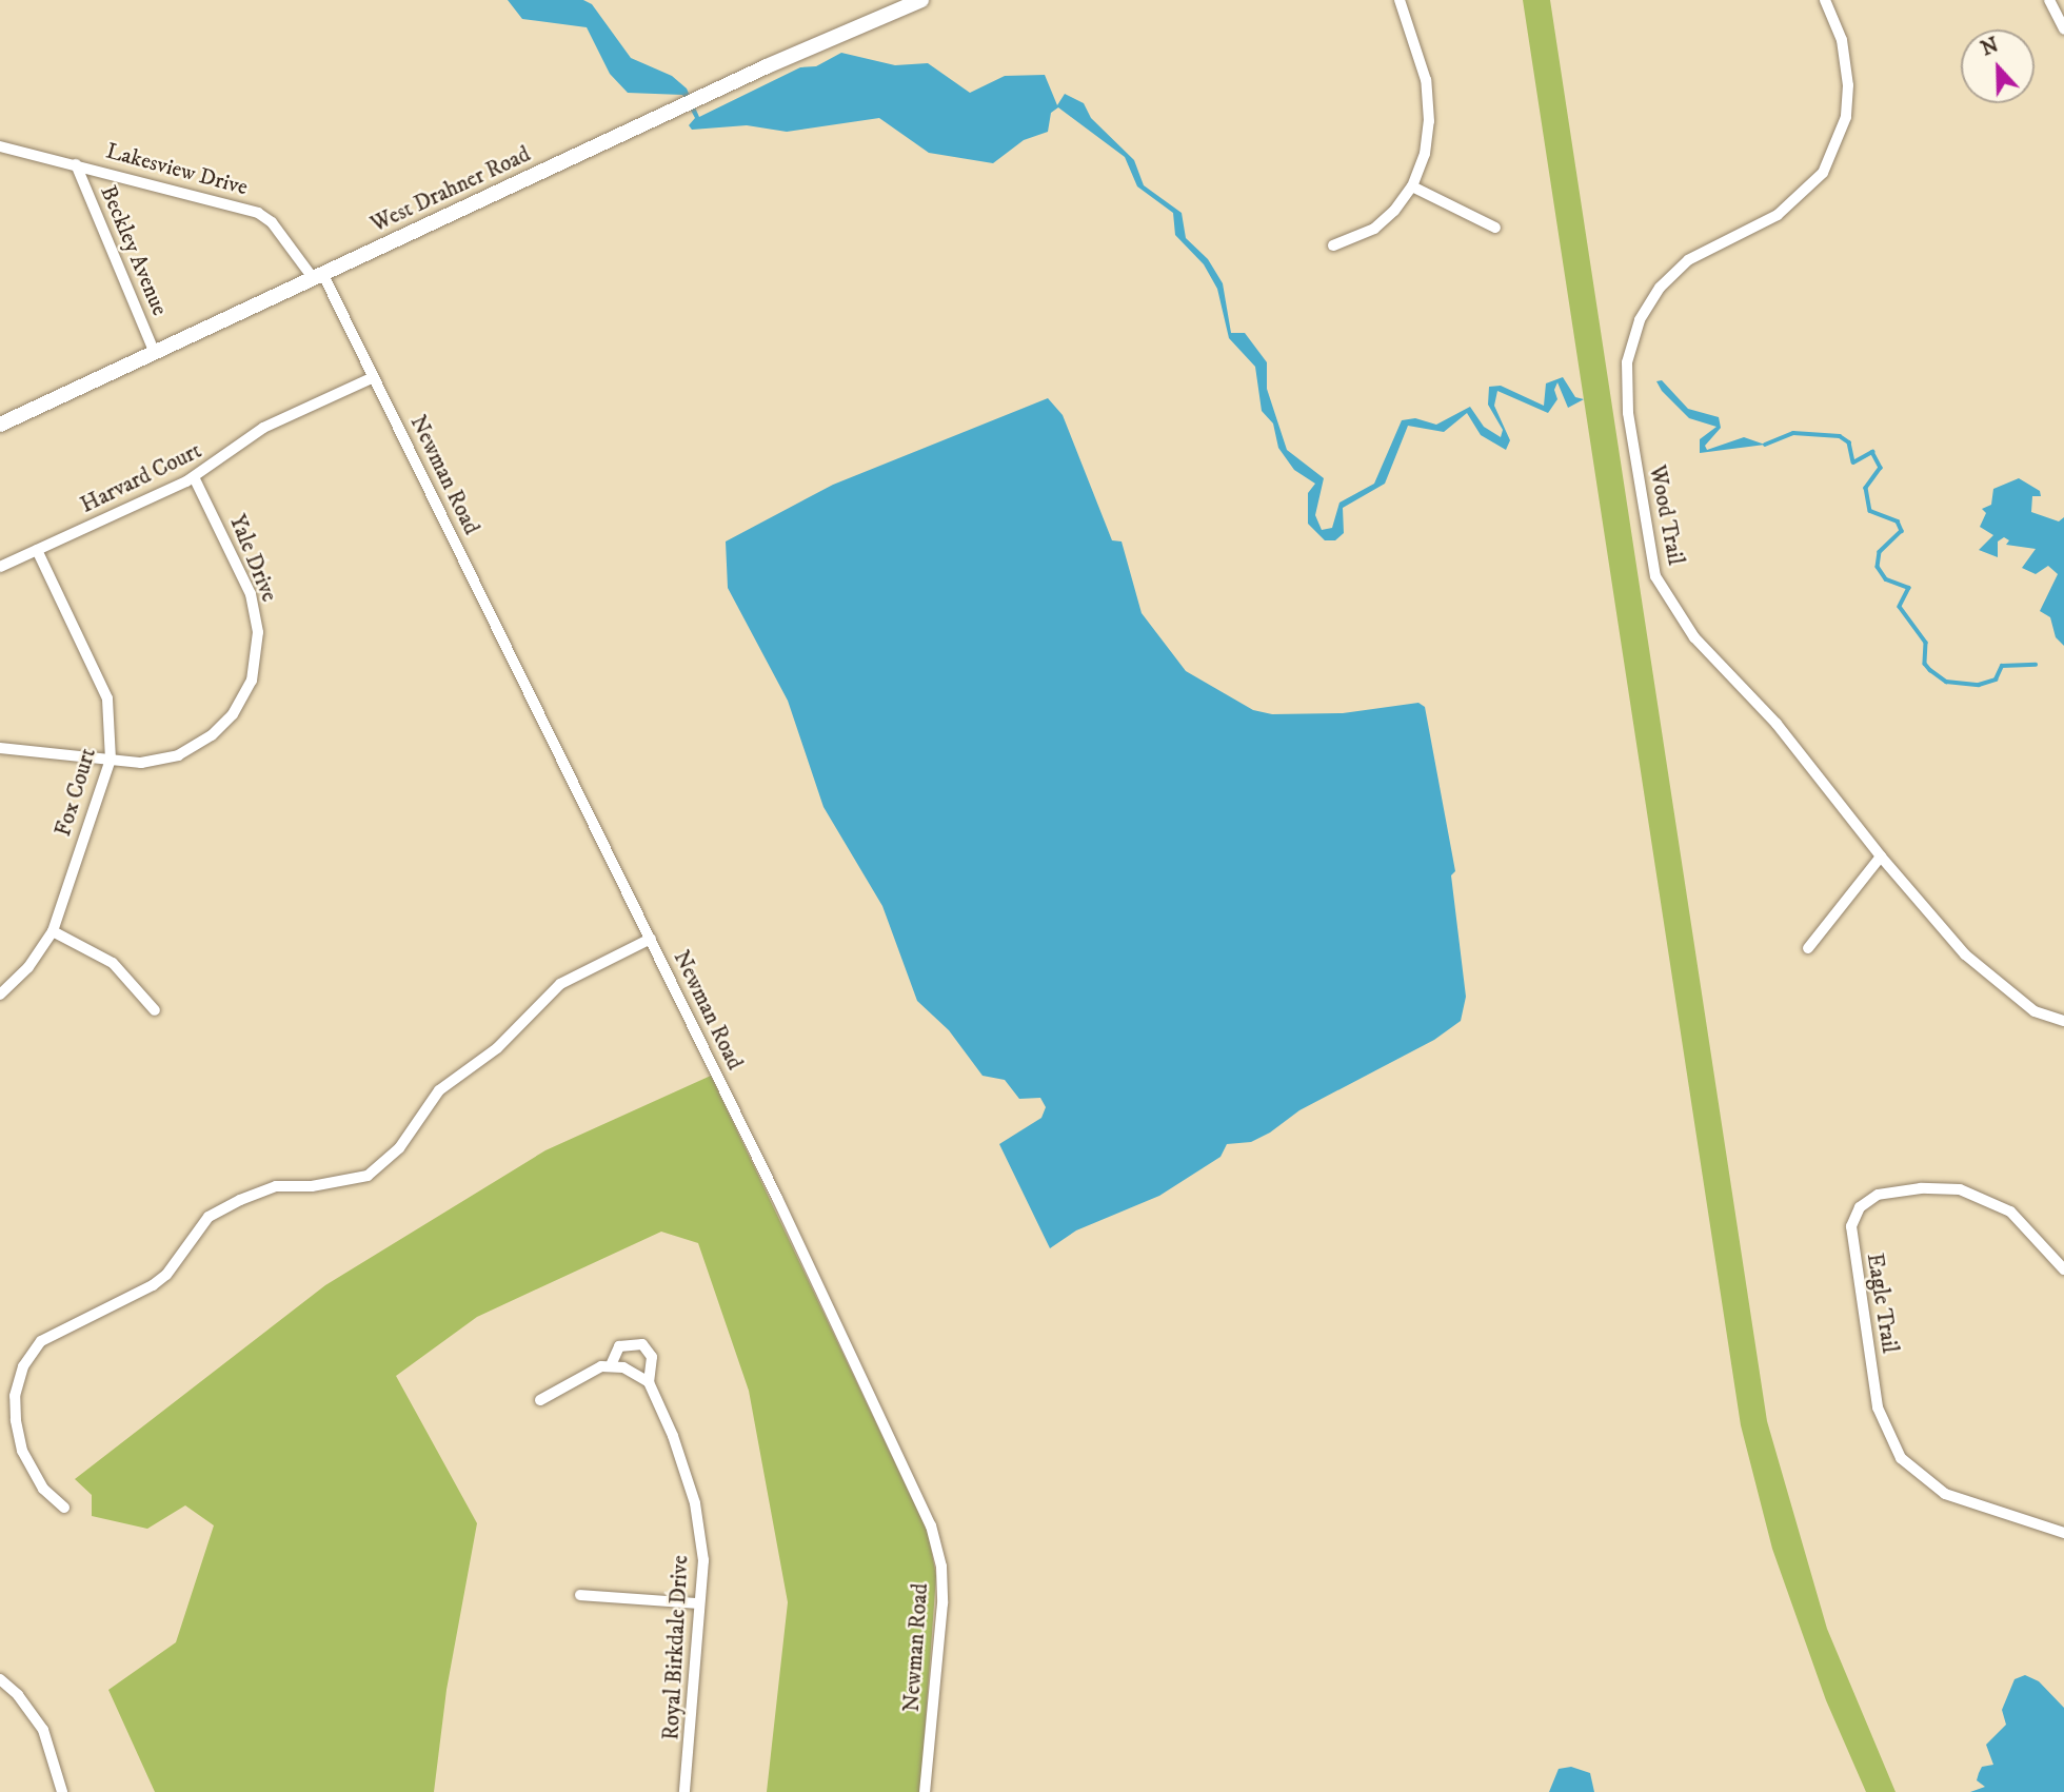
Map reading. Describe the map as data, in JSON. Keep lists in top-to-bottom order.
{
  "streets": {
    "street": [
      "Lakesview Drive",
      "West Drahner Road",
      "Beckley Avenue",
      "Newman Road",
      "Harvard Court",
      "Wood Trail",
      "Yale Drive",
      "Fox Court",
      "Eagle Trail",
      "Royal Birkdale Drive"
    ]
  },
  "crossings": [
    ["Lakesview Drive", "West Drahner Road"],
    ["Lakesview Drive", "Beckley Avenue"],
    ["Lakesview Drive", "Newman Road"],
    ["West Drahner Road", "Beckley Avenue"],
    ["West Drahner Road", "Newman Road"],
    ["Newman Road", "Harvard Court"],
    ["Harvard Court", "Yale Drive"],
    ["Harvard Court", "Fox Court"],
    ["Yale Drive", "Fox Court"]
  ],
  "north": "top"
}
